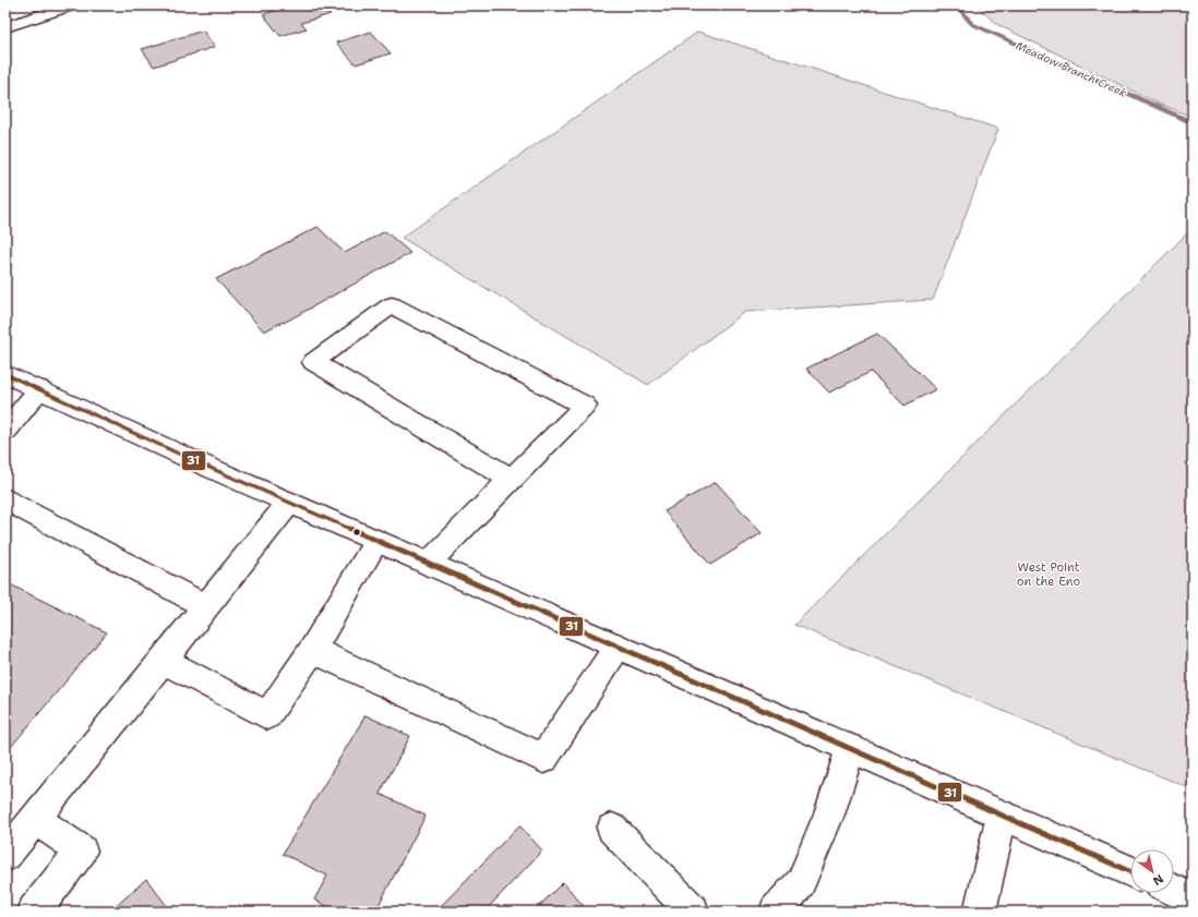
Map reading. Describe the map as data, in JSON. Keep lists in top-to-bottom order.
{
  "water": ["Meadow Branch Creek"],
  "parks": ["West Point on the Eno"],
  "lines": ["transit line 31"],
  "north": "bottom right"
}
